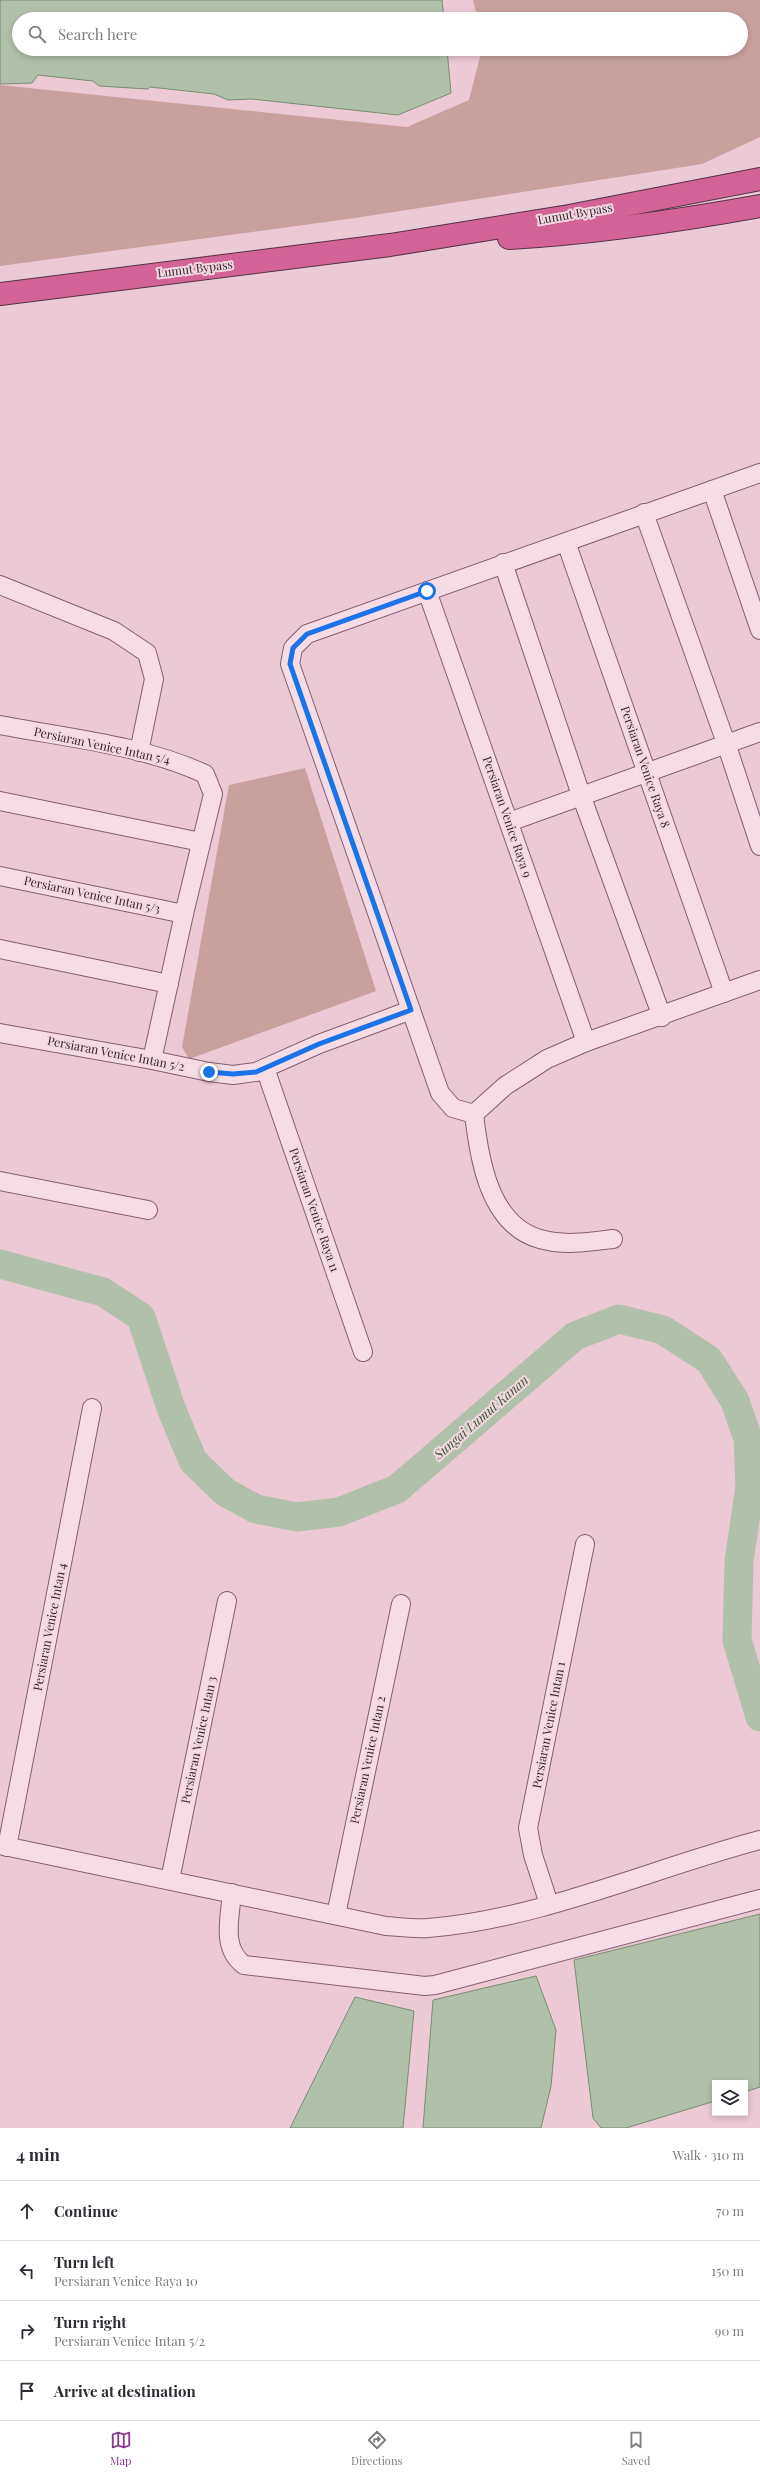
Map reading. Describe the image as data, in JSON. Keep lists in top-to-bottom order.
{
  "streets": {
    "highway": ["Lumut Bypass"],
    "street": [
      "Persiaran Venice Intan 5/4",
      "Persiaran Venice Raya 8",
      "Persiaran Venice Raya 9",
      "Persiaran Venice Intan 5/3",
      "Persiaran Venice Intan 5/2",
      "Persiaran Venice Raya 11",
      "Persiaran Venice Intan 4",
      "Persiaran Venice Intan 1",
      "Persiaran Venice Intan 3",
      "Persiaran Venice Intan 2"
    ]
  },
  "crossings": [
    ["Persiaran Venice Intan 5/2", "Persiaran Venice Raya 11"]
  ],
  "water": ["Sungai Lumut Kanan"],
  "page": {
    "search": "Search here",
    "heading": ["4 min", "Walk · 310 m"],
    "list": [
      ["Continue", "70 m"],
      ["Turn left", "Persiaran Venice Raya 10", "150 m"],
      ["Turn right", "Persiaran Venice Intan 5/2", "90 m"],
      "Arrive at destination"
    ],
    "nav": ["Map", "Directions", "Saved"]
  }
}
